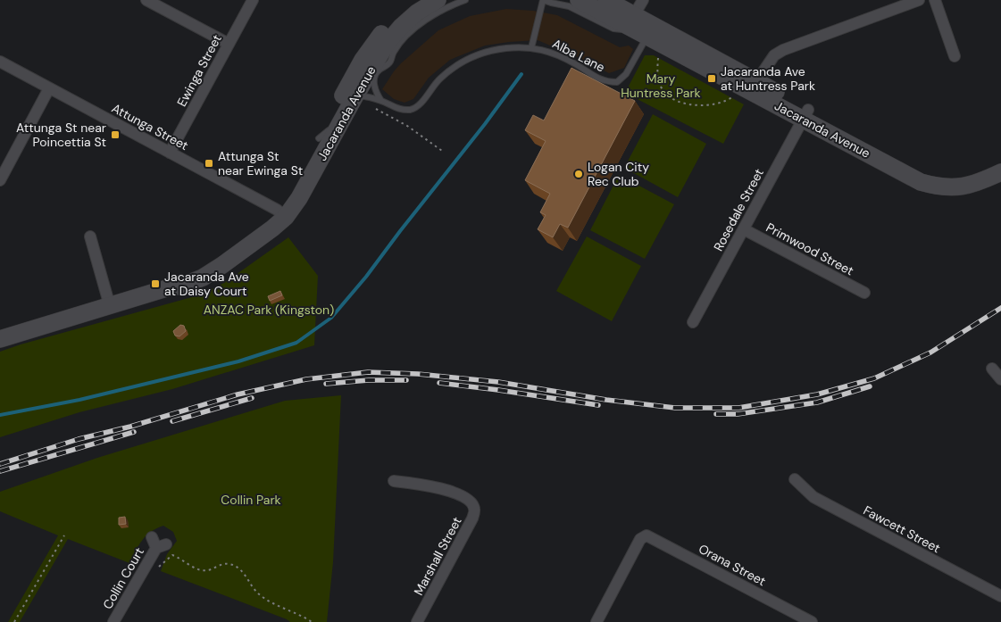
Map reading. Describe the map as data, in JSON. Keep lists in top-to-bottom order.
{
  "streets": {
    "street": [
      "Ewinga Street",
      "Jacaranda Avenue",
      "Attunga Street",
      "Rosedale Street",
      "Primwood Street",
      "Fawcett Street",
      "Marshall Street",
      "Orana Street",
      "Collin Court"
    ],
    "lane": ["Alba Lane"]
  },
  "crossings": [
    ["Alba Lane", "Jacaranda Avenue"],
    ["Ewinga Street", "Attunga Street"],
    ["Jacaranda Avenue", "Attunga Street"],
    ["Jacaranda Avenue", "Rosedale Street"],
    ["Rosedale Street", "Primwood Street"]
  ],
  "parks": ["Mary Huntress Park", "ANZAC Park (Kingston)", "Collin Park"],
  "places": {
    "transit": [
      "Jacaranda Ave at Huntress Park",
      "Attunga St near Poincettia St",
      "Attunga St near Ewinga St",
      "Jacaranda Ave at Daisy Court"
    ],
    "other": ["Logan City Rec Club"]
  }
}
